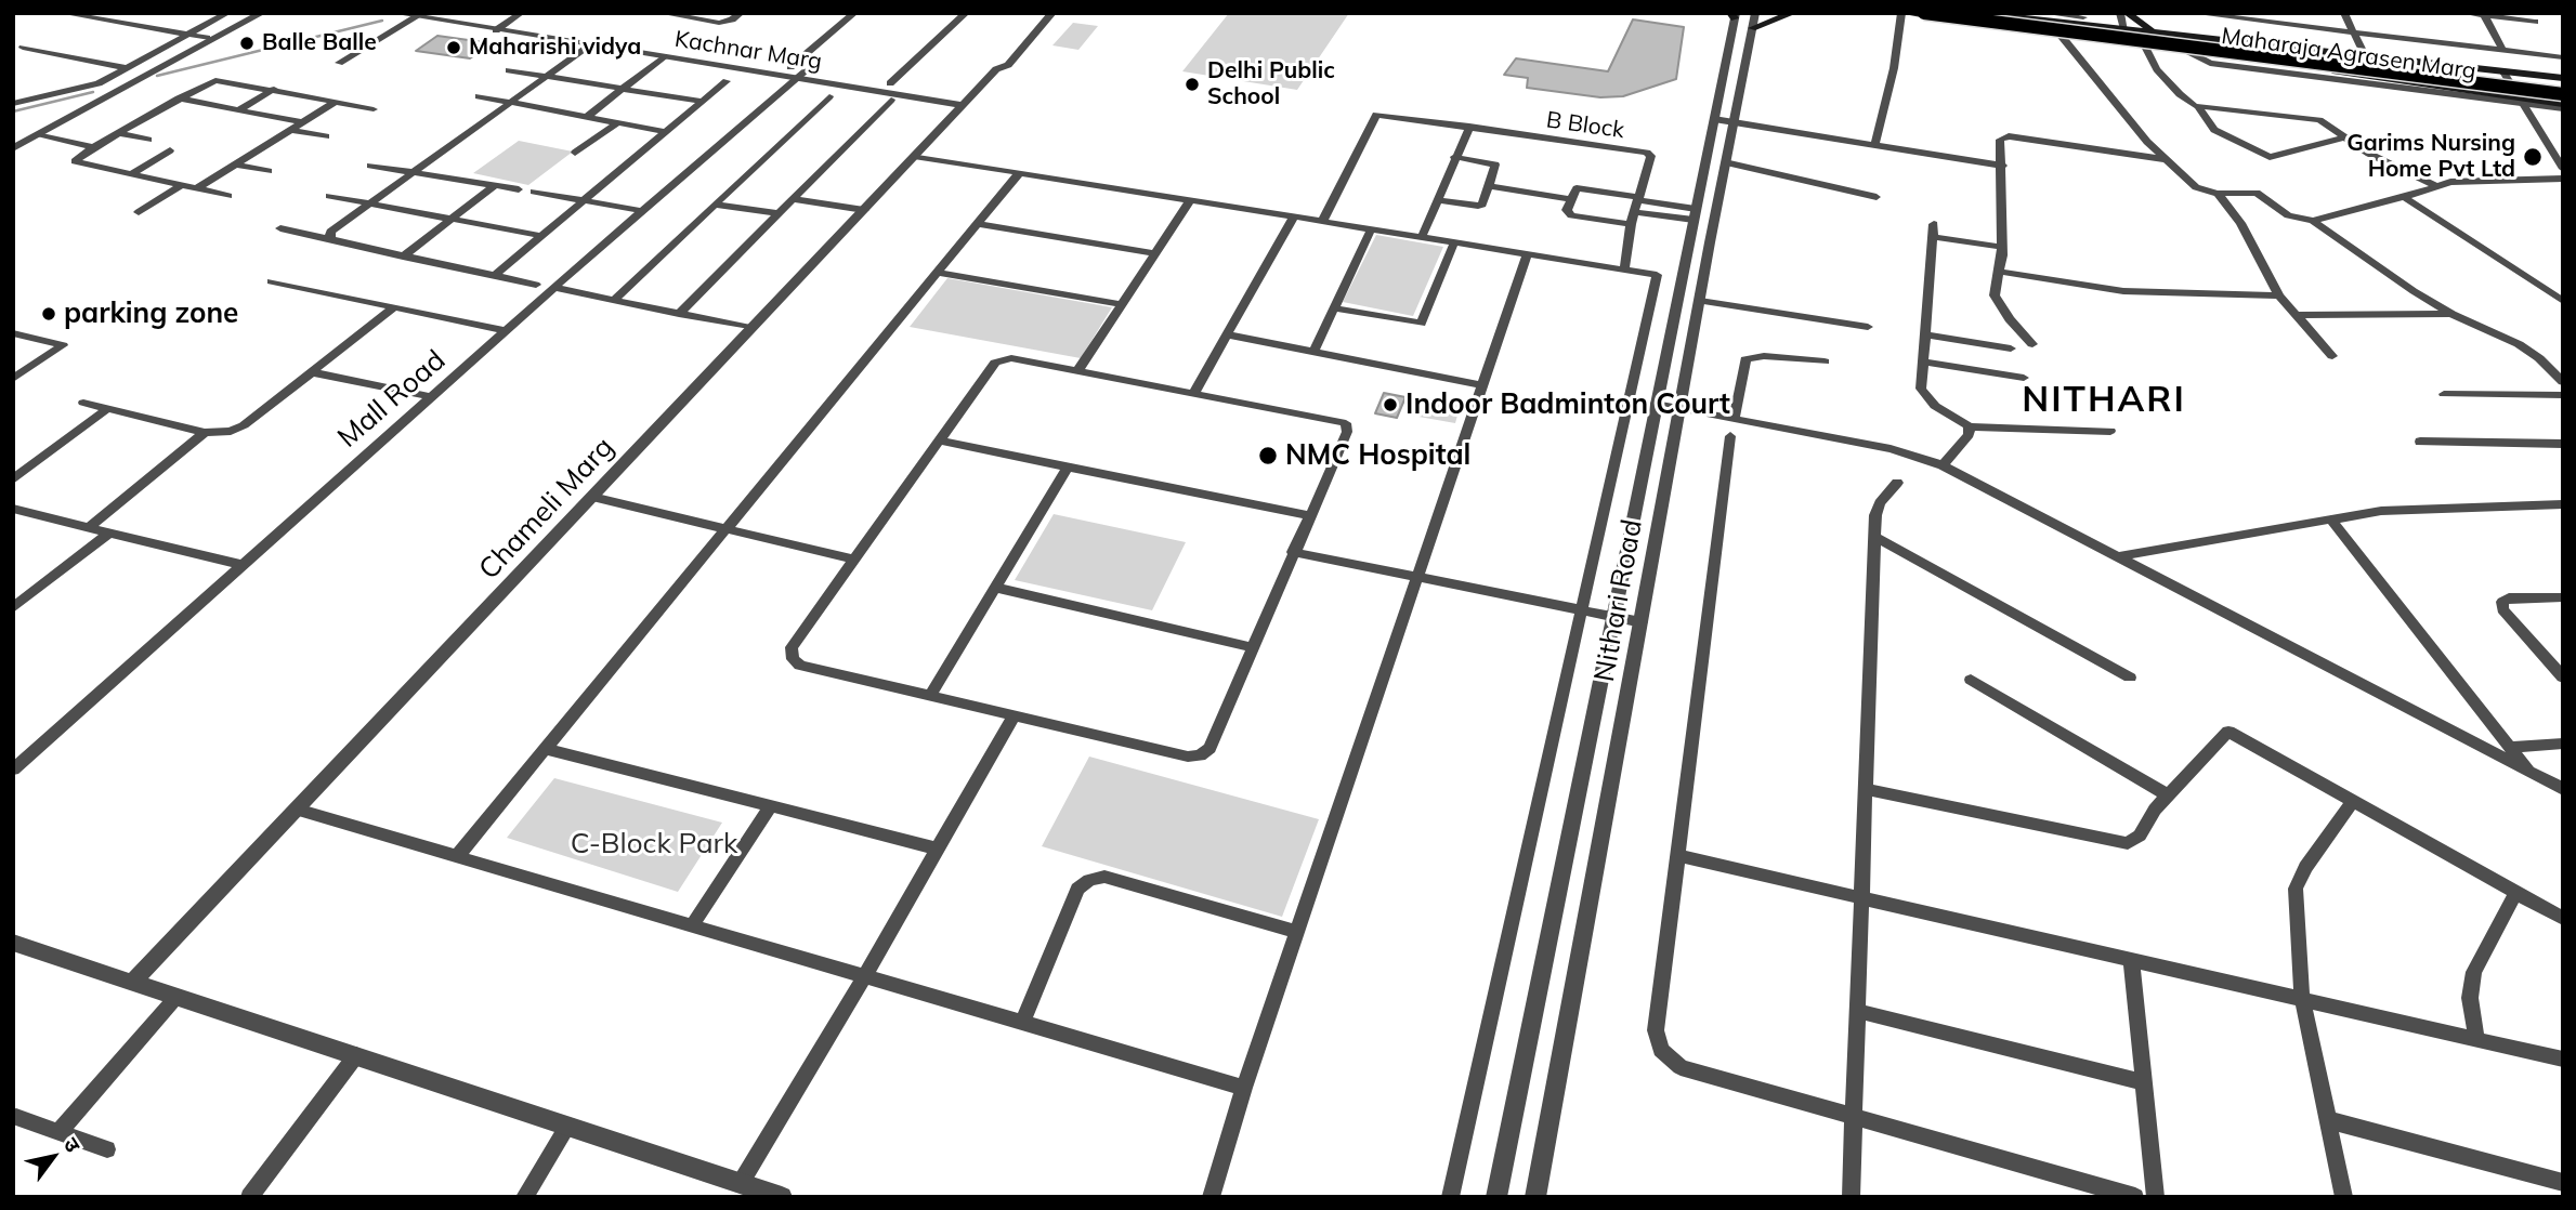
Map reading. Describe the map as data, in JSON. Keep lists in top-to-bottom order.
{
  "streets": {
    "main road": ["Maharaja Agrasen Marg"],
    "street": [
      "Kachnar Marg",
      "B Block",
      "Mall Road",
      "Chameli Marg",
      "Nithari Road"
    ]
  },
  "crossings": [
    ["Kachnar Marg", "Mall Road"],
    ["Kachnar Marg", "Chameli Marg"]
  ],
  "districts": ["NITHARI"],
  "parks": ["C-Block Park"],
  "places": [
    "Balle Balle",
    "Maharishi vidya",
    "Delhi Public School",
    "Garims Nursing Home Pvt Ltd",
    "parking zone",
    "Indoor Badminton Court",
    "NMC Hospital"
  ],
  "north": "top right"
}
